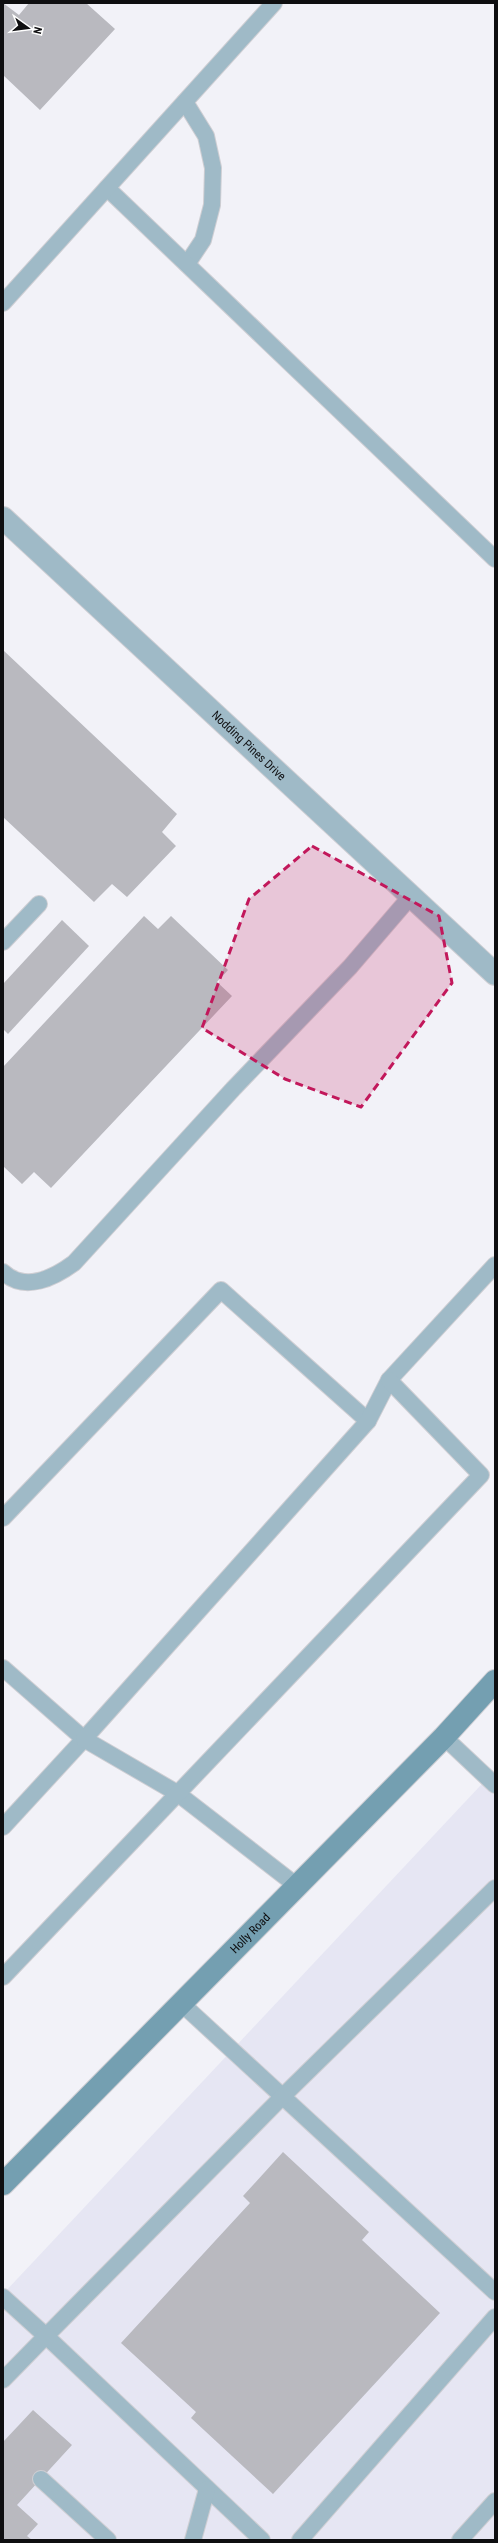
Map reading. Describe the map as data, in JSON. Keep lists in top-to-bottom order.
{
  "streets": {
    "main road": ["Holly Road"],
    "street": ["Nodding Pines Drive"]
  },
  "north": "right"
}
